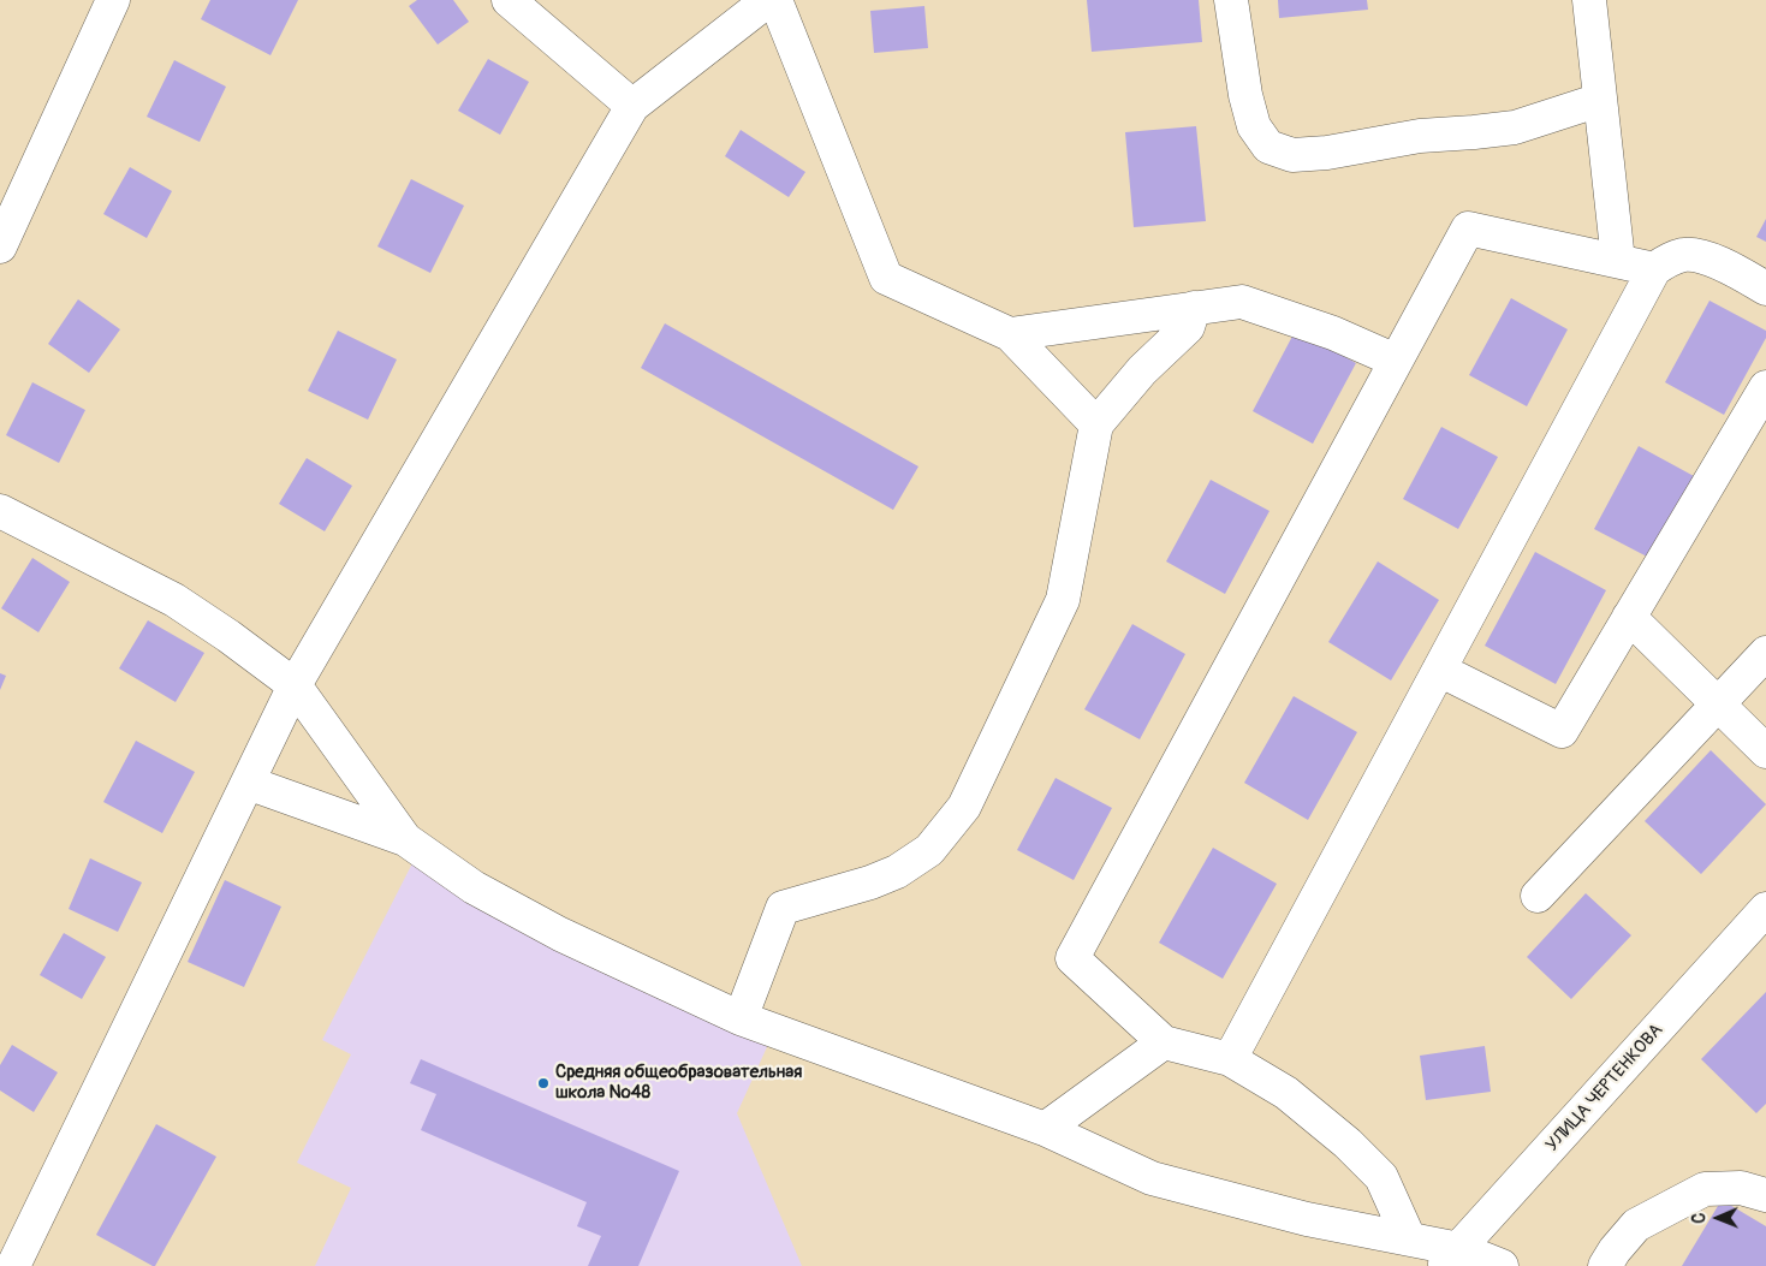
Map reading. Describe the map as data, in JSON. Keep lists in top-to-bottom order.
{
  "streets": {
    "street": ["УЛИЦА ЧЕРТЕНКОВА"]
  },
  "places": ["Средняя общеобразовательная школа №48"],
  "north": "left"
}
